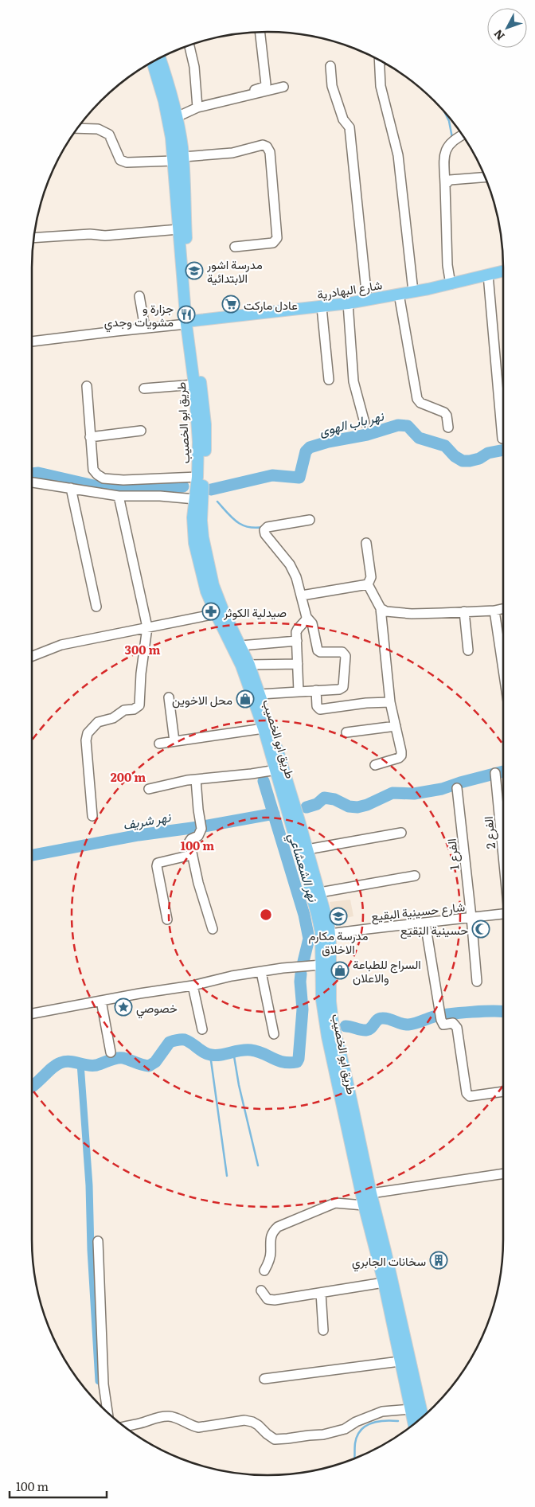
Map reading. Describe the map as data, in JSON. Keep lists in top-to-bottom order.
{
  "streets": {
    "main road": ["شارع البهادرية", "طريق ابو الخصيب"],
    "street": ["الفرع 2", "الفرع 1", "شارع حسينية البقيع"]
  },
  "crossings": [
    ["شارع البهادرية", "طريق ابو الخصيب"],
    ["طريق ابو الخصيب", "شارع حسينية البقيع"],
    ["الفرع 1", "شارع حسينية البقيع"]
  ],
  "water": ["نهر باب الهوى", "نهر شريف", "نهر الشعشاعي"],
  "places": {
    "school or university": ["مدرسة اشور الابتدائية", "مدرسة مكارم الاخلاق"],
    "supermarket": ["عادل ماركت"],
    "restaurant": ["جزارة و مشويات وجدي"],
    "pharmacy": ["صيدلية الكوثر"],
    "shop": ["محل الاخوين", "السراج للطباعة والاعلان"],
    "mosque": ["حسينية البقيع"],
    "place": ["خصوصي"],
    "building": ["سخانات الجابري"]
  },
  "scale_bar": "100 m",
  "north": "bottom left",
  "rings": ["300 m", "200 m", "100 m"]
}
